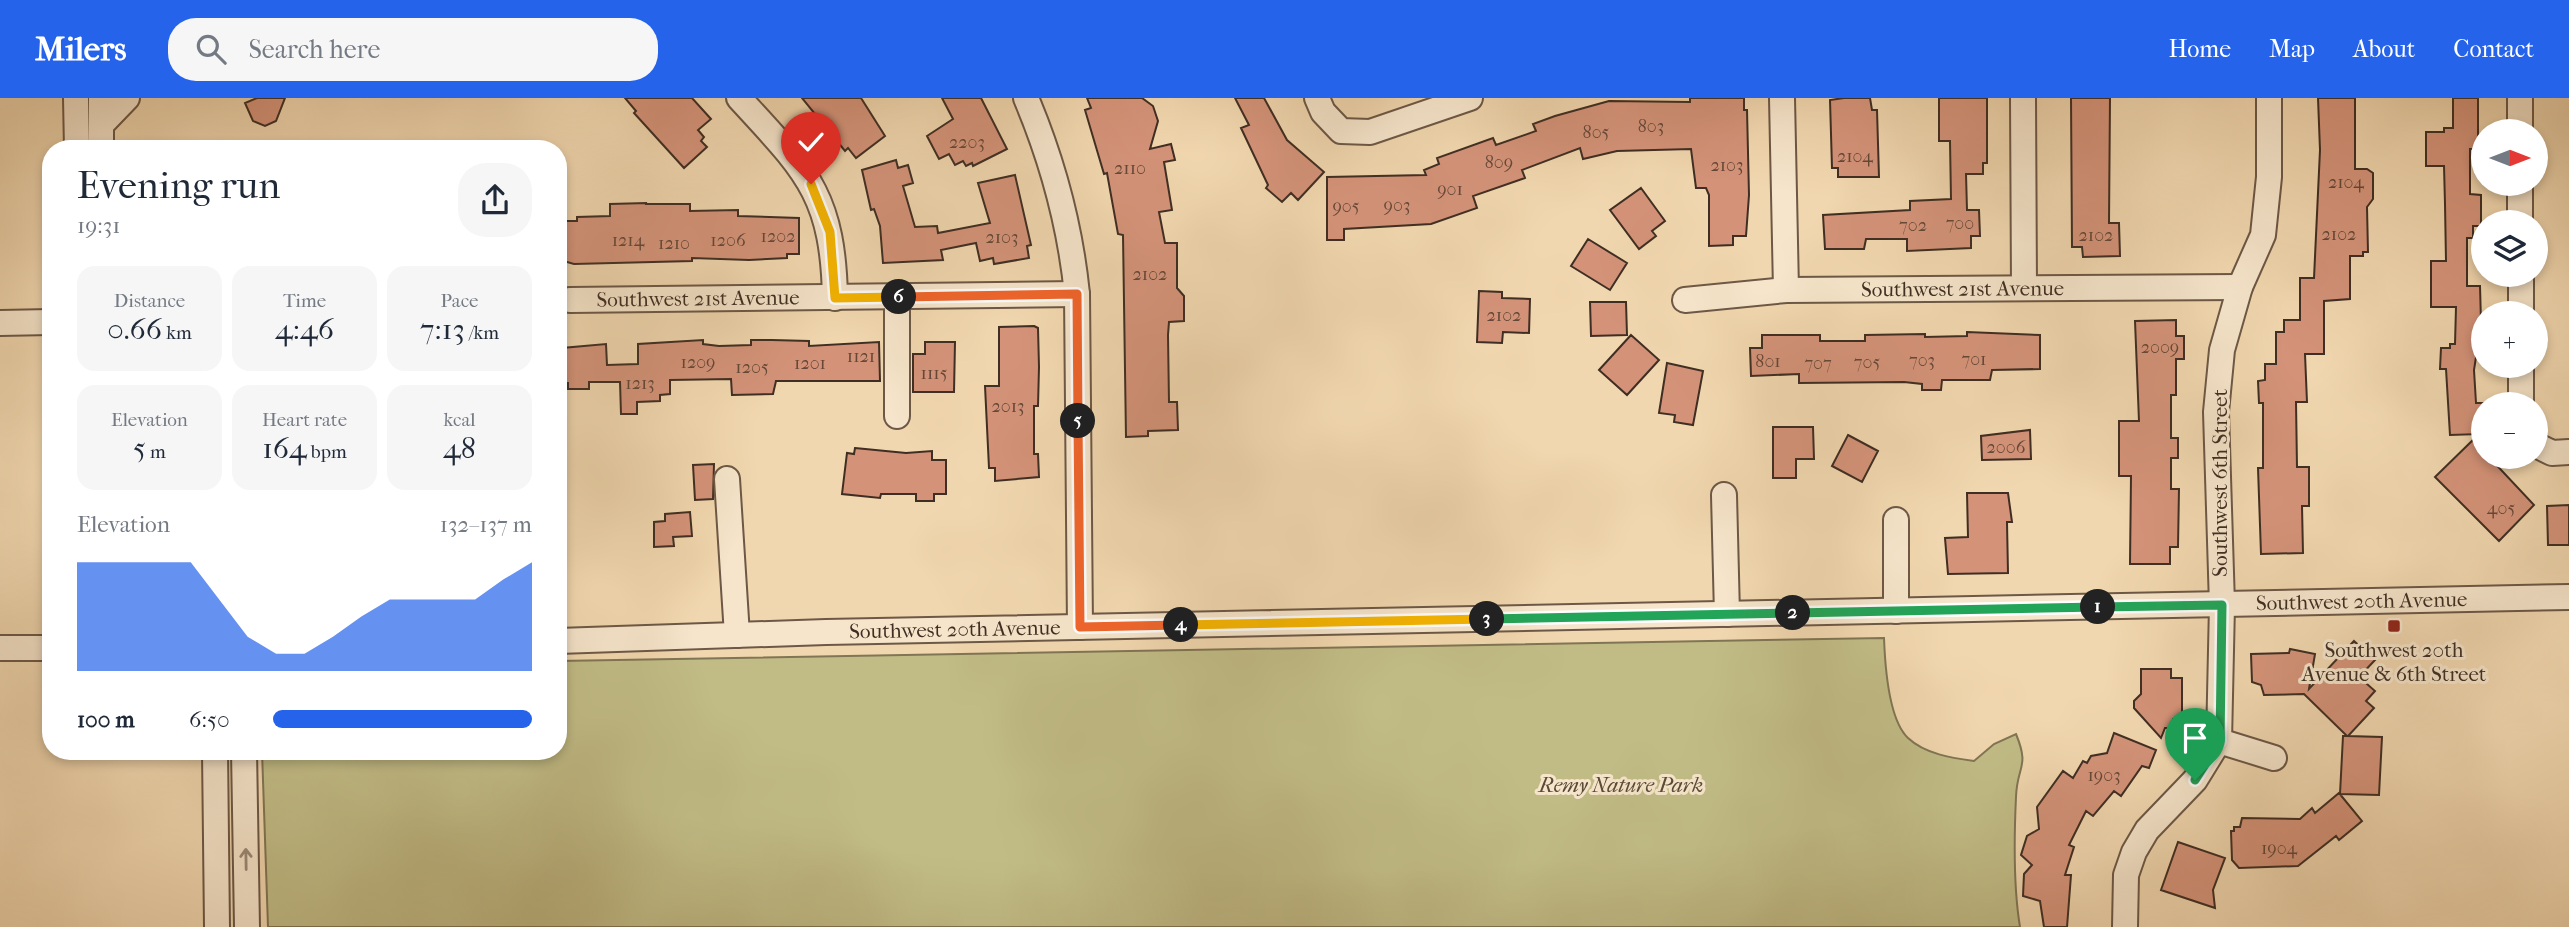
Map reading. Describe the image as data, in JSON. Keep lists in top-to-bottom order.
{
  "streets": {
    "street": ["Southwest 21st Avenue", "Southwest 6th Street", "Southwest 20th Avenue"]
  },
  "crossings": [
    ["Southwest 21st Avenue", "Southwest 6th Street"],
    ["Southwest 6th Street", "Southwest 20th Avenue"]
  ],
  "parks": ["Remy Nature Park"],
  "places": {
    "transit": ["Southwest 20th Avenue & 6th Street"]
  },
  "house_numbers": [
    "803",
    "805",
    "2203",
    "2104",
    "809",
    "2103",
    "2110",
    "2104",
    "901",
    "903",
    "905",
    "700",
    "702",
    "2102",
    "2102",
    "1202",
    "2103",
    "1214",
    "1206",
    "1210",
    "2102",
    "2102",
    "2009",
    "1121",
    "701",
    "703",
    "801",
    "1209",
    "705",
    "1201",
    "707",
    "1205",
    "1115",
    "1213",
    "2013",
    "2006",
    "405",
    "1903",
    "1904"
  ],
  "north": "right",
  "page": {
    "header": "Milers",
    "search": "Search here",
    "nav": [
      "Home",
      "Map",
      "About",
      "Contact"
    ],
    "map_buttons": ["+", "−"],
    "heading": ["Evening run", "19:31"],
    "stats": [
      ["Distance", "0.66 km"],
      ["Time", "4:46"],
      ["Pace", "7:13 /km"],
      ["Elevation", "5 m"],
      ["Heart rate", "164 bpm"],
      ["kcal", "48"]
    ],
    "pins": [
      "6",
      "5",
      "1",
      "2",
      "3",
      "4"
    ],
    "chart": ["Elevation", "132–137 m"],
    "list": [
      {
        "name": "100 m",
        "note": "6:50"
      }
    ]
  }
}
